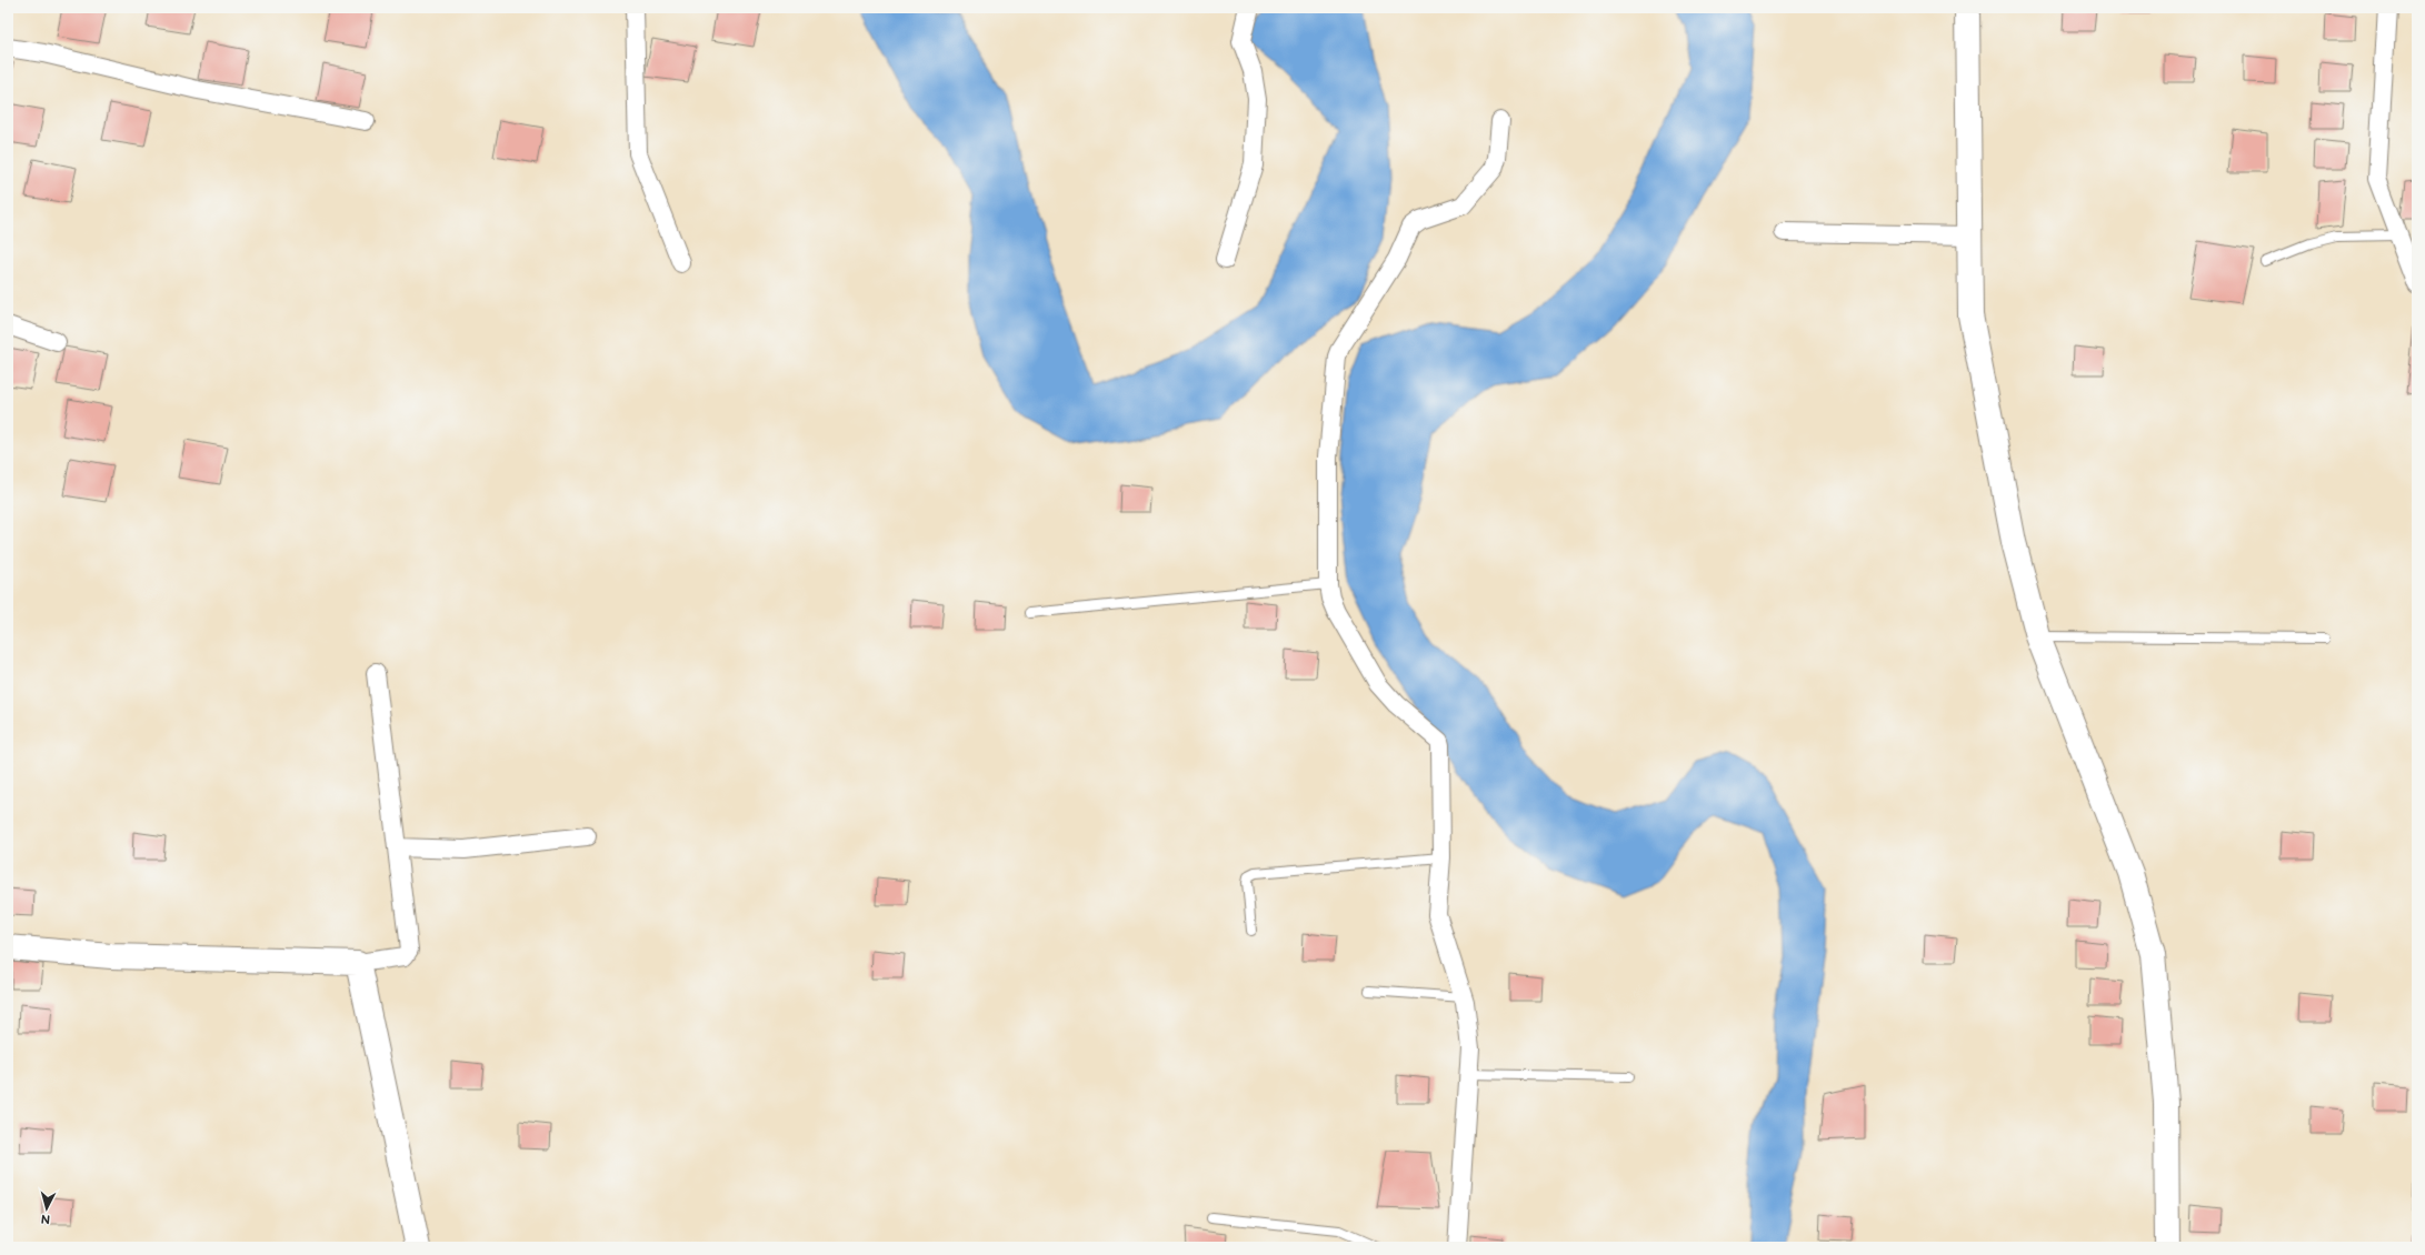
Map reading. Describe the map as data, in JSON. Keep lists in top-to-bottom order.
{
  "north": "bottom"
}
